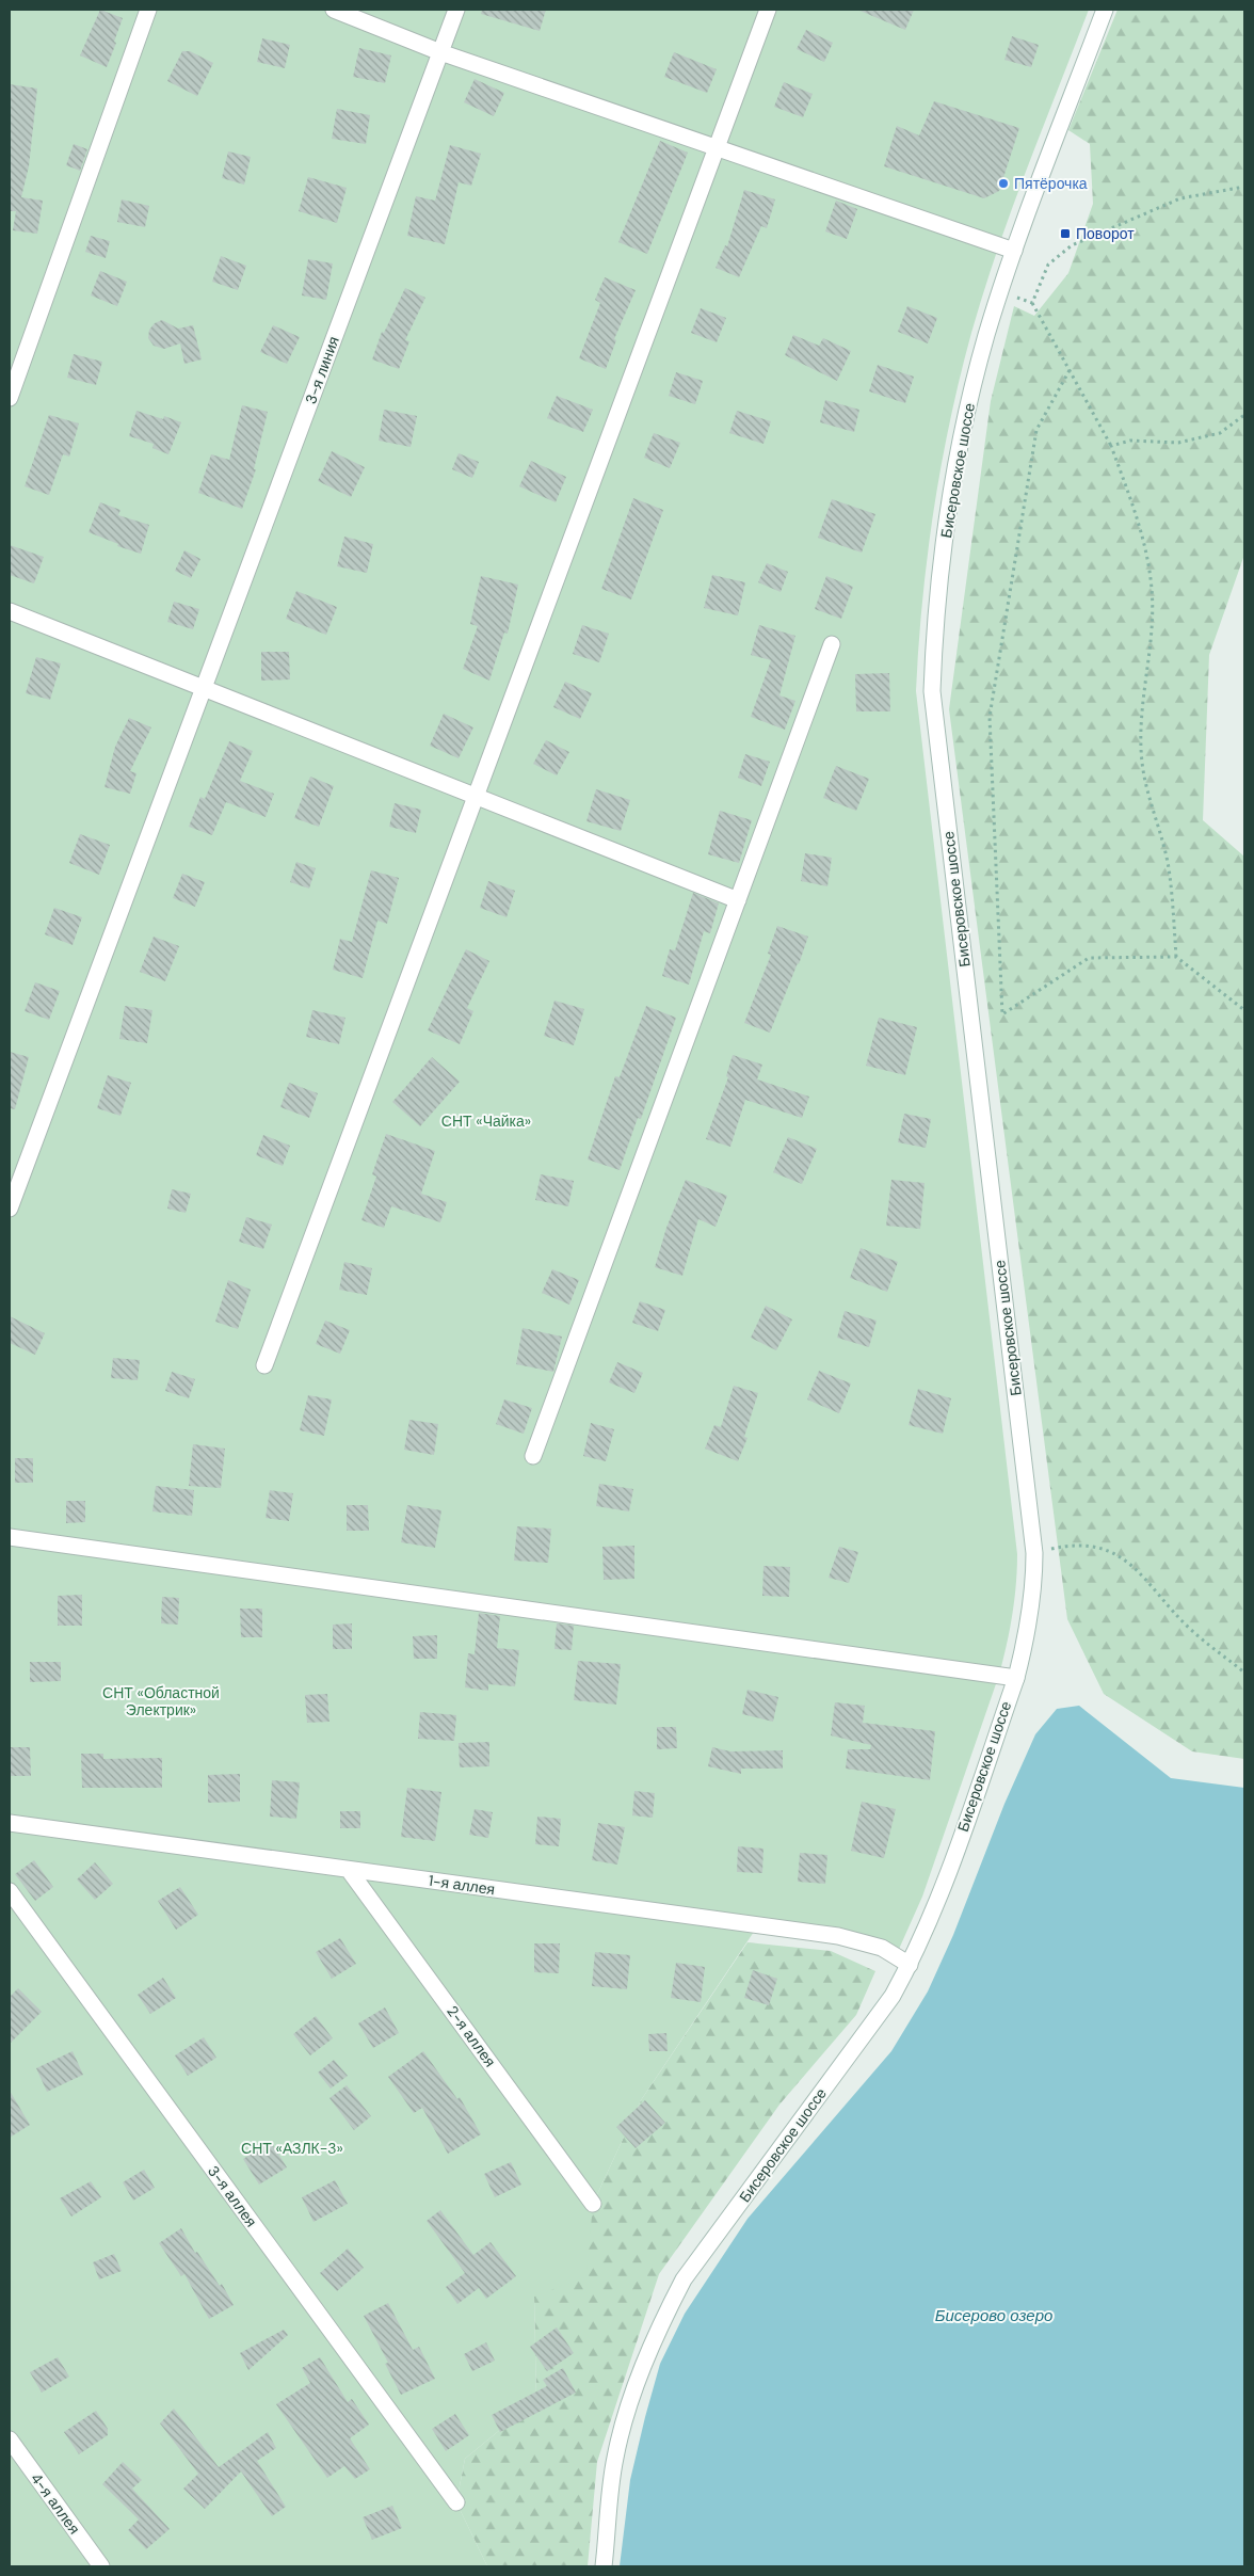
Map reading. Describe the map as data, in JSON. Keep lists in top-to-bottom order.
{
  "streets": {
    "street": [
      "3-я линия",
      "Бисеровское шоссе",
      "1-я аллея",
      "2-я аллея",
      "3-я аллея",
      "4-я аллея"
    ]
  },
  "crossings": [
    ["Бисеровское шоссе", "1-я аллея"],
    ["1-я аллея", "2-я аллея"]
  ],
  "water": ["Бисерово озеро"],
  "parks": ["СНТ «Чайка»", "СНТ «Областной Электрик»", "СНТ «АЗЛК-3»"],
  "places": {
    "other": ["Пятёрочка"],
    "transit": ["Поворот"]
  }
}
